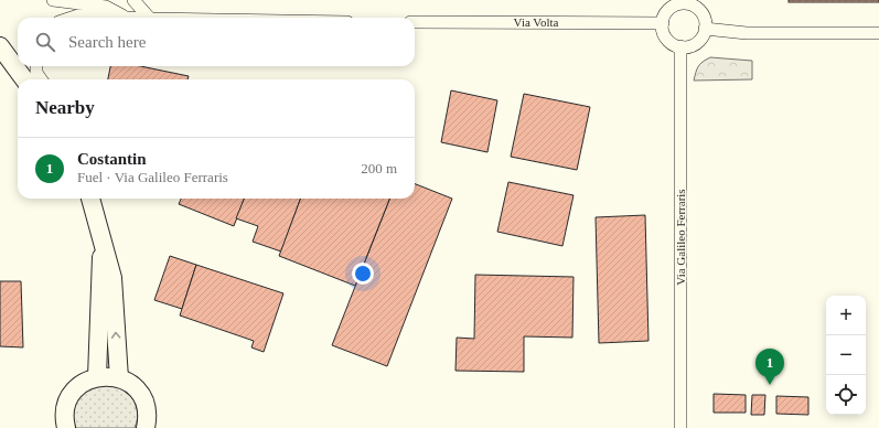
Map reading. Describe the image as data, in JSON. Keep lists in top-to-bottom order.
{
  "streets": {
    "street": ["Via Volta", "Via Galileo Ferraris"]
  },
  "crossings": [
    ["Via Volta", "Via Galileo Ferraris"]
  ],
  "page": {
    "search": "Search here",
    "heading": "Nearby",
    "list": [
      {
        "mark": "1",
        "name": "Costantin",
        "note": "Fuel · Via Galileo Ferraris",
        "value": "200 m"
      }
    ],
    "map_buttons": ["+", "−"],
    "pins": "1"
  }
}
